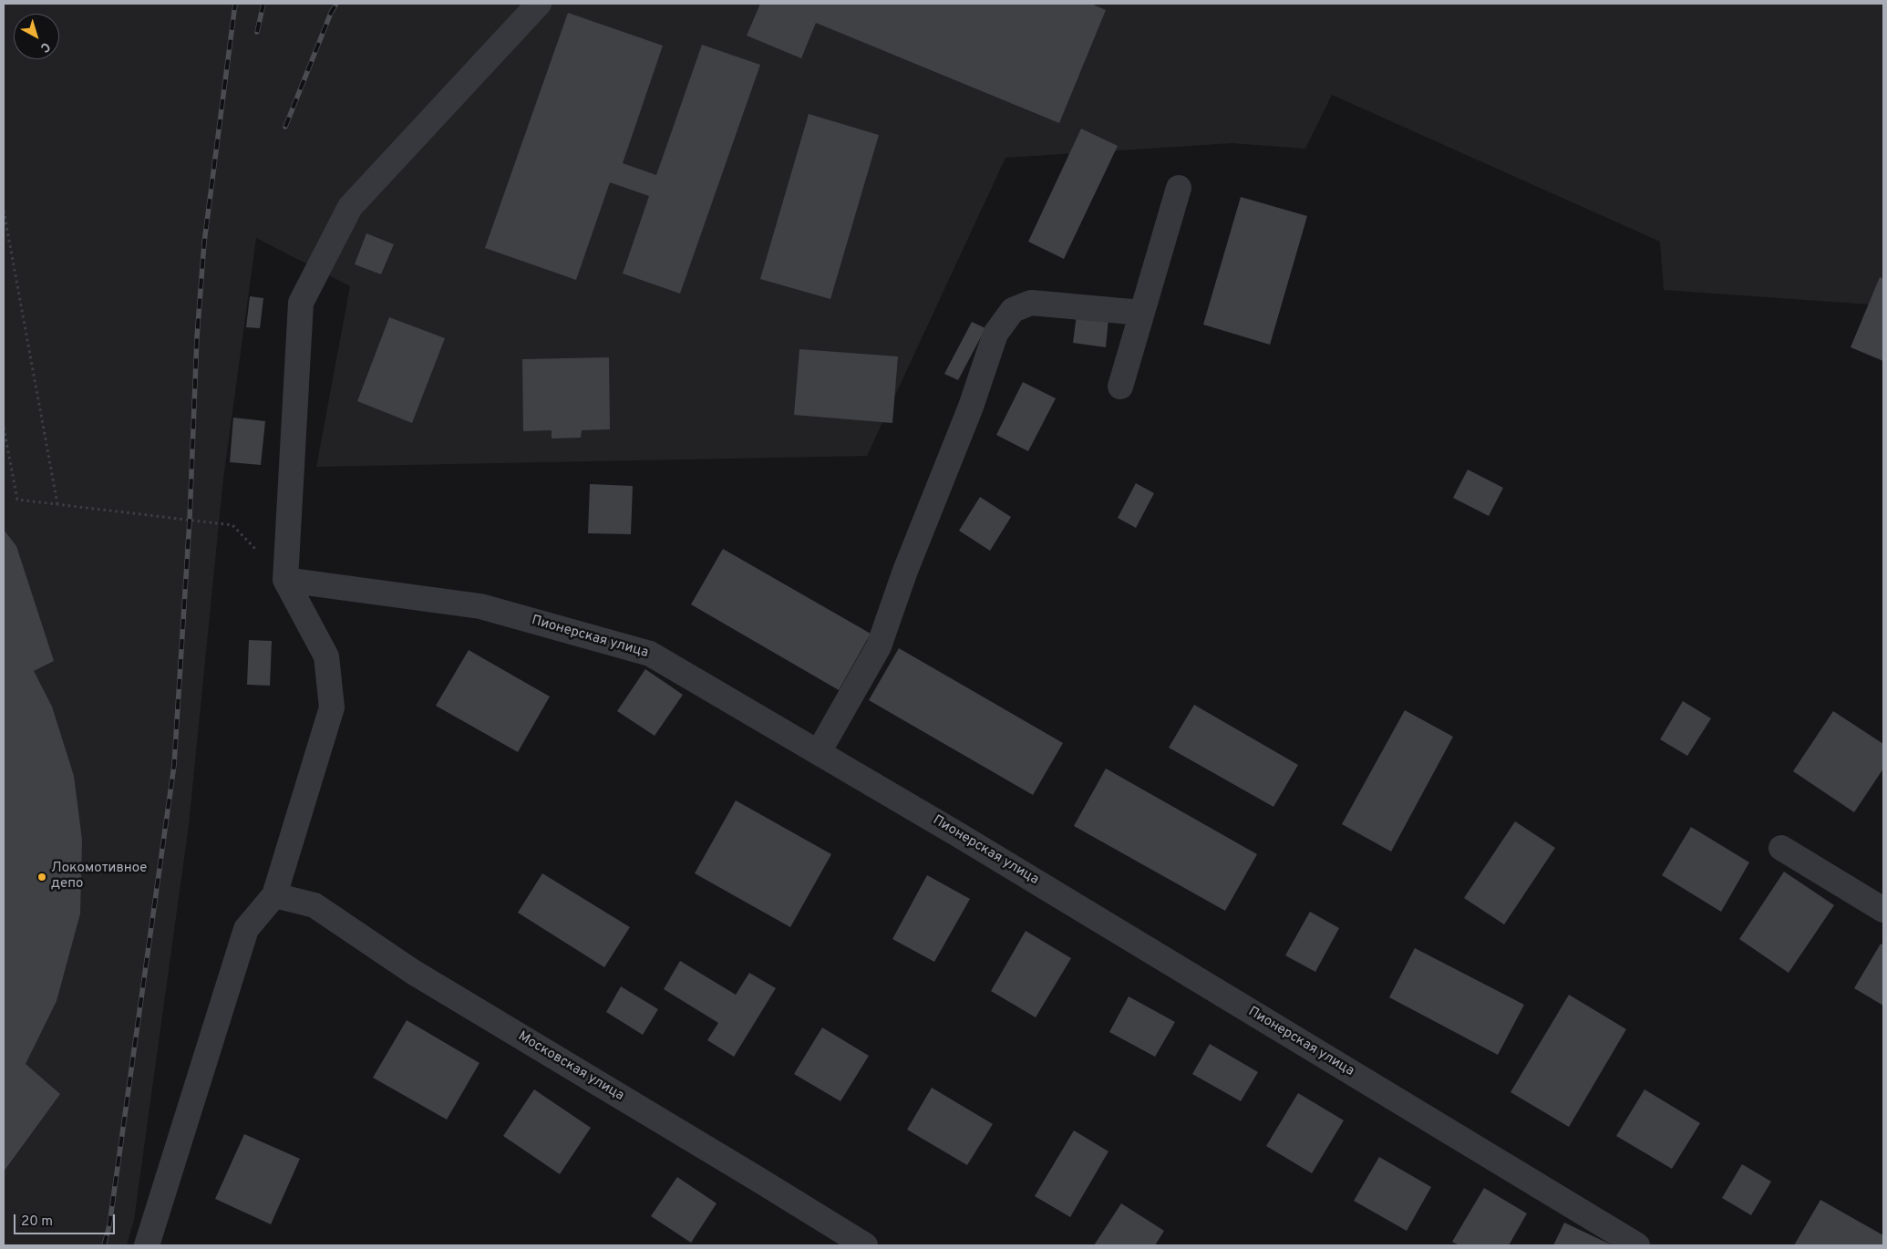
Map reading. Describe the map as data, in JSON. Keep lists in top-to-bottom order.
{
  "streets": {
    "street": ["Пионерская улица", "Московская улица"]
  },
  "places": ["Локомотивное депо"],
  "scale_bar": "20 m",
  "north": "bottom right"
}
